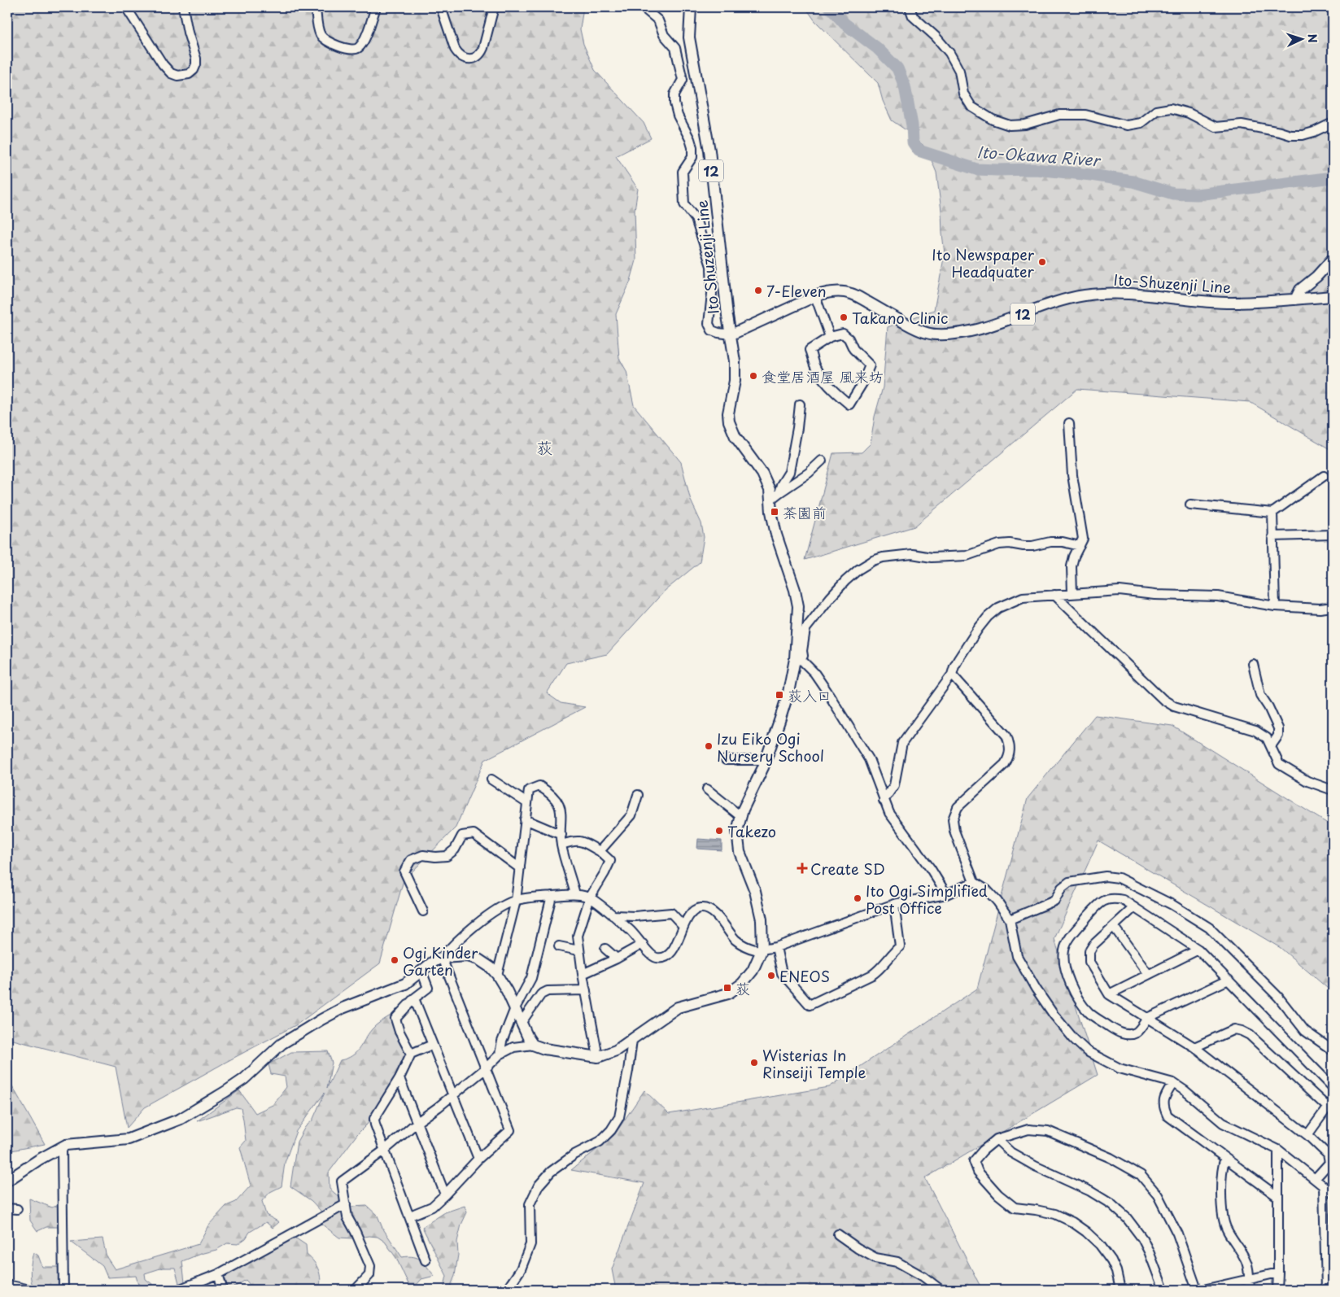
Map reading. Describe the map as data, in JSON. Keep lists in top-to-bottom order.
{
  "streets": {
    "main road": ["12", "Ito Shuzenji Line", "Ito-Shuzenji Line"]
  },
  "crossings": [
    ["Ito Shuzenji Line", "Ito-Shuzenji Line"]
  ],
  "districts": ["荻"],
  "water": ["Ito-Okawa River"],
  "places": {
    "other": [
      "Ito Newspaper Headquater",
      "7-Eleven",
      "Takano Clinic",
      "食堂居酒屋 風来坊",
      "Izu Eiko Ogi Nursery School",
      "Takezo",
      "Ito Ogi Simplified Post Office",
      "Ogi Kinder Garten",
      "ENEOS",
      "Wisterias In Rinseiji Temple"
    ],
    "transit": ["茶園前", "荻入口", "荻"],
    "health": ["Create SD"]
  },
  "north": "right"
}
